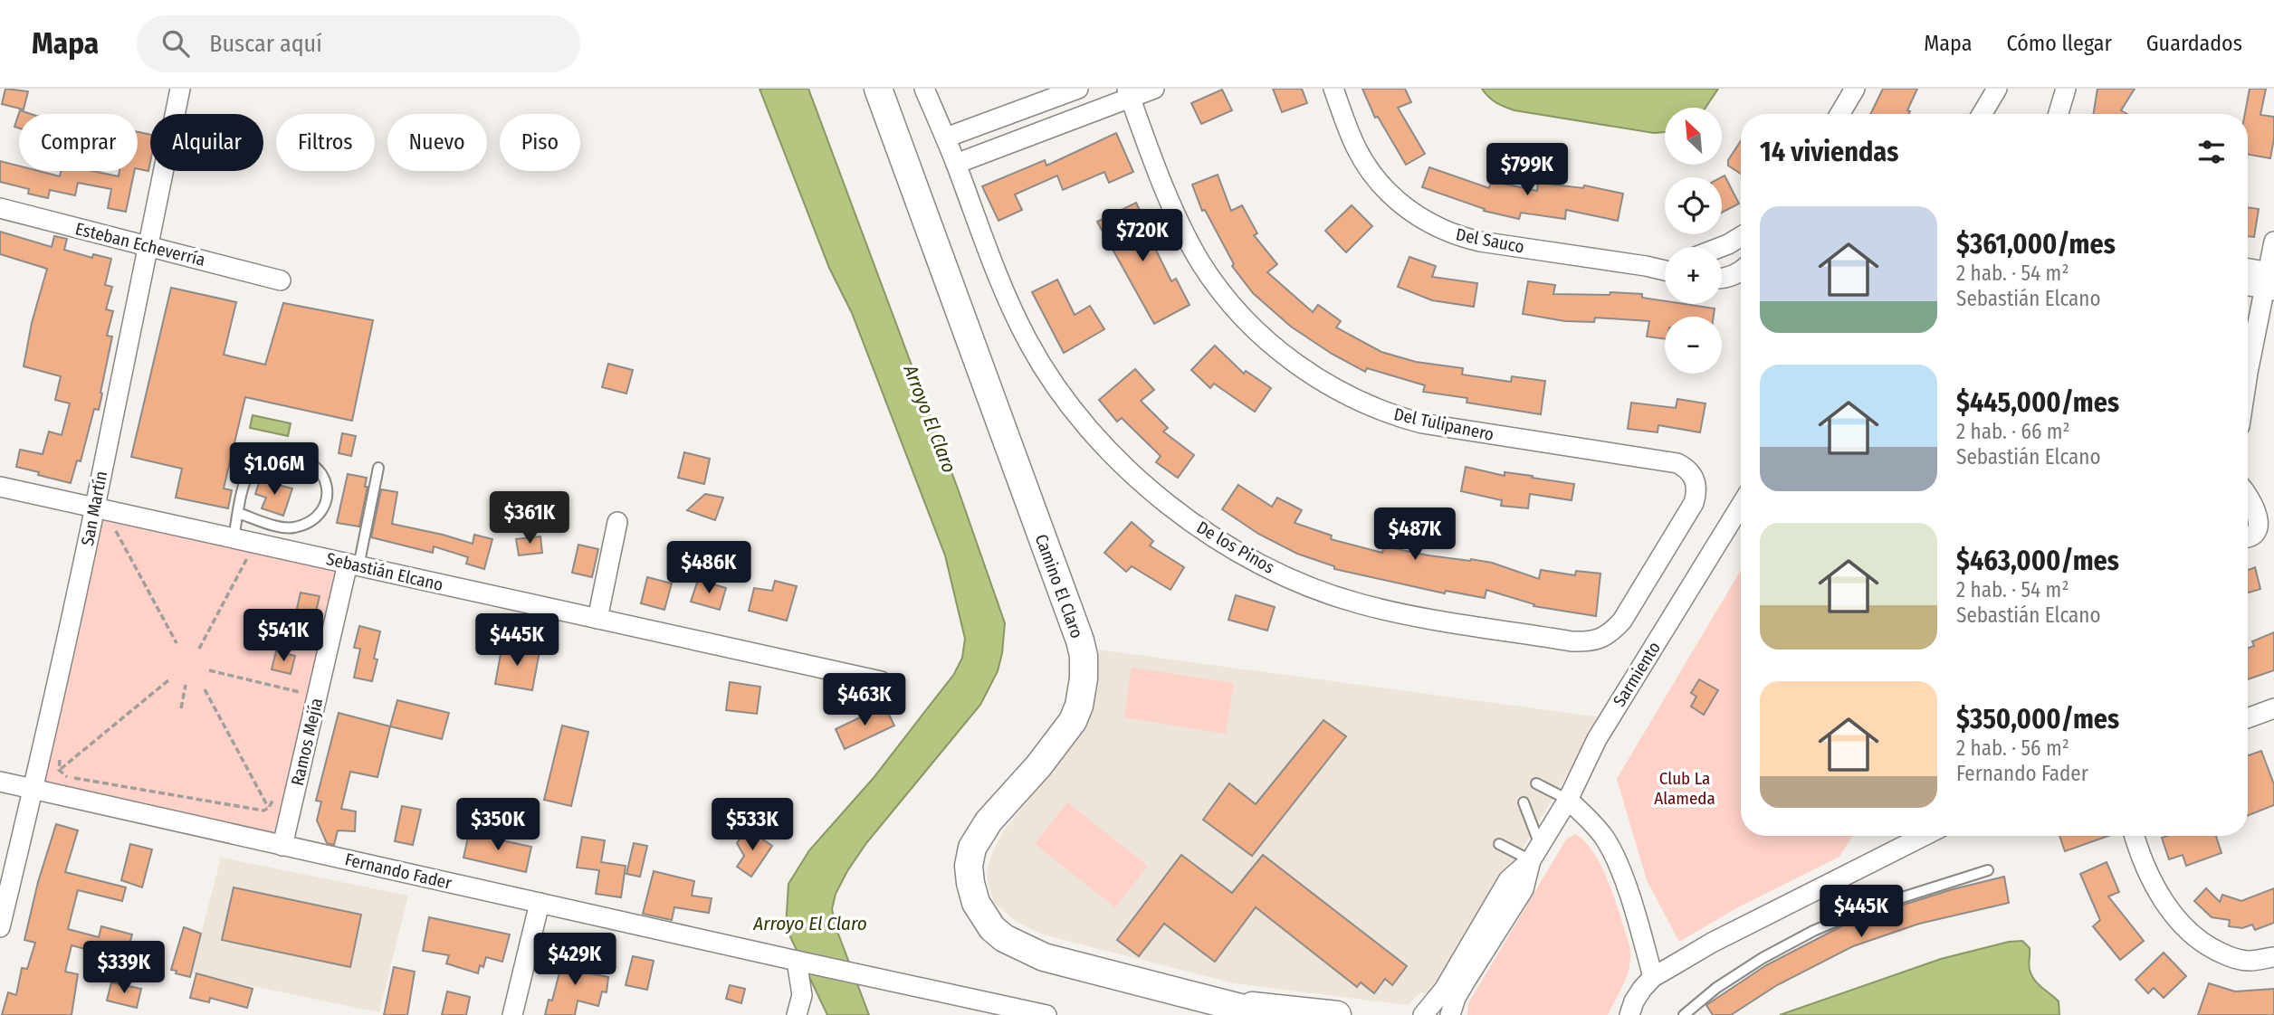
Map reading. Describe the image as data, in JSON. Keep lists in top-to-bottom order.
{
  "streets": {
    "street": [
      "Del Sauco",
      "Esteban Echeverría",
      "Del Tulipanero",
      "San Martín",
      "De los Pinos",
      "Sebastián Elcano",
      "Camino El Claro",
      "Sarmiento",
      "Ramos Mejía",
      "Fernando Fader"
    ]
  },
  "crossings": [
    ["Esteban Echeverría", "San Martín"],
    ["Del Tulipanero", "De los Pinos"],
    ["San Martín", "Sebastián Elcano"],
    ["San Martín", "Fernando Fader"],
    ["Sebastián Elcano", "Ramos Mejía"],
    ["Ramos Mejía", "Fernando Fader"]
  ],
  "water": ["Arroyo El Claro"],
  "parks": ["Club La Alameda"],
  "north": "top left",
  "page": {
    "header": "Mapa",
    "search": "Buscar aquí",
    "nav": ["Mapa", "Cómo llegar", "Guardados"],
    "map_buttons": ["+", "−"],
    "chip": [
      "Comprar",
      "Alquilar",
      "Filtros",
      "Nuevo",
      "Piso"
    ],
    "heading": "14 viviendas",
    "price": [
      "$799K",
      "$720K",
      "$1.06M",
      "$361K",
      "$487K",
      "$486K",
      "$541K",
      "$445K",
      "$463K",
      "$350K",
      "$533K",
      "$445K",
      "$429K",
      "$339K"
    ],
    "list": [
      {
        "name": "$361,000/mes",
        "note": "2 hab. · 54 m² · Sebastián Elcano"
      },
      {
        "name": "$445,000/mes",
        "note": "2 hab. · 66 m² · Sebastián Elcano"
      },
      {
        "name": "$463,000/mes",
        "note": "2 hab. · 54 m² · Sebastián Elcano"
      },
      {
        "name": "$350,000/mes",
        "note": "2 hab. · 56 m² · Fernando Fader"
      }
    ]
  }
}
